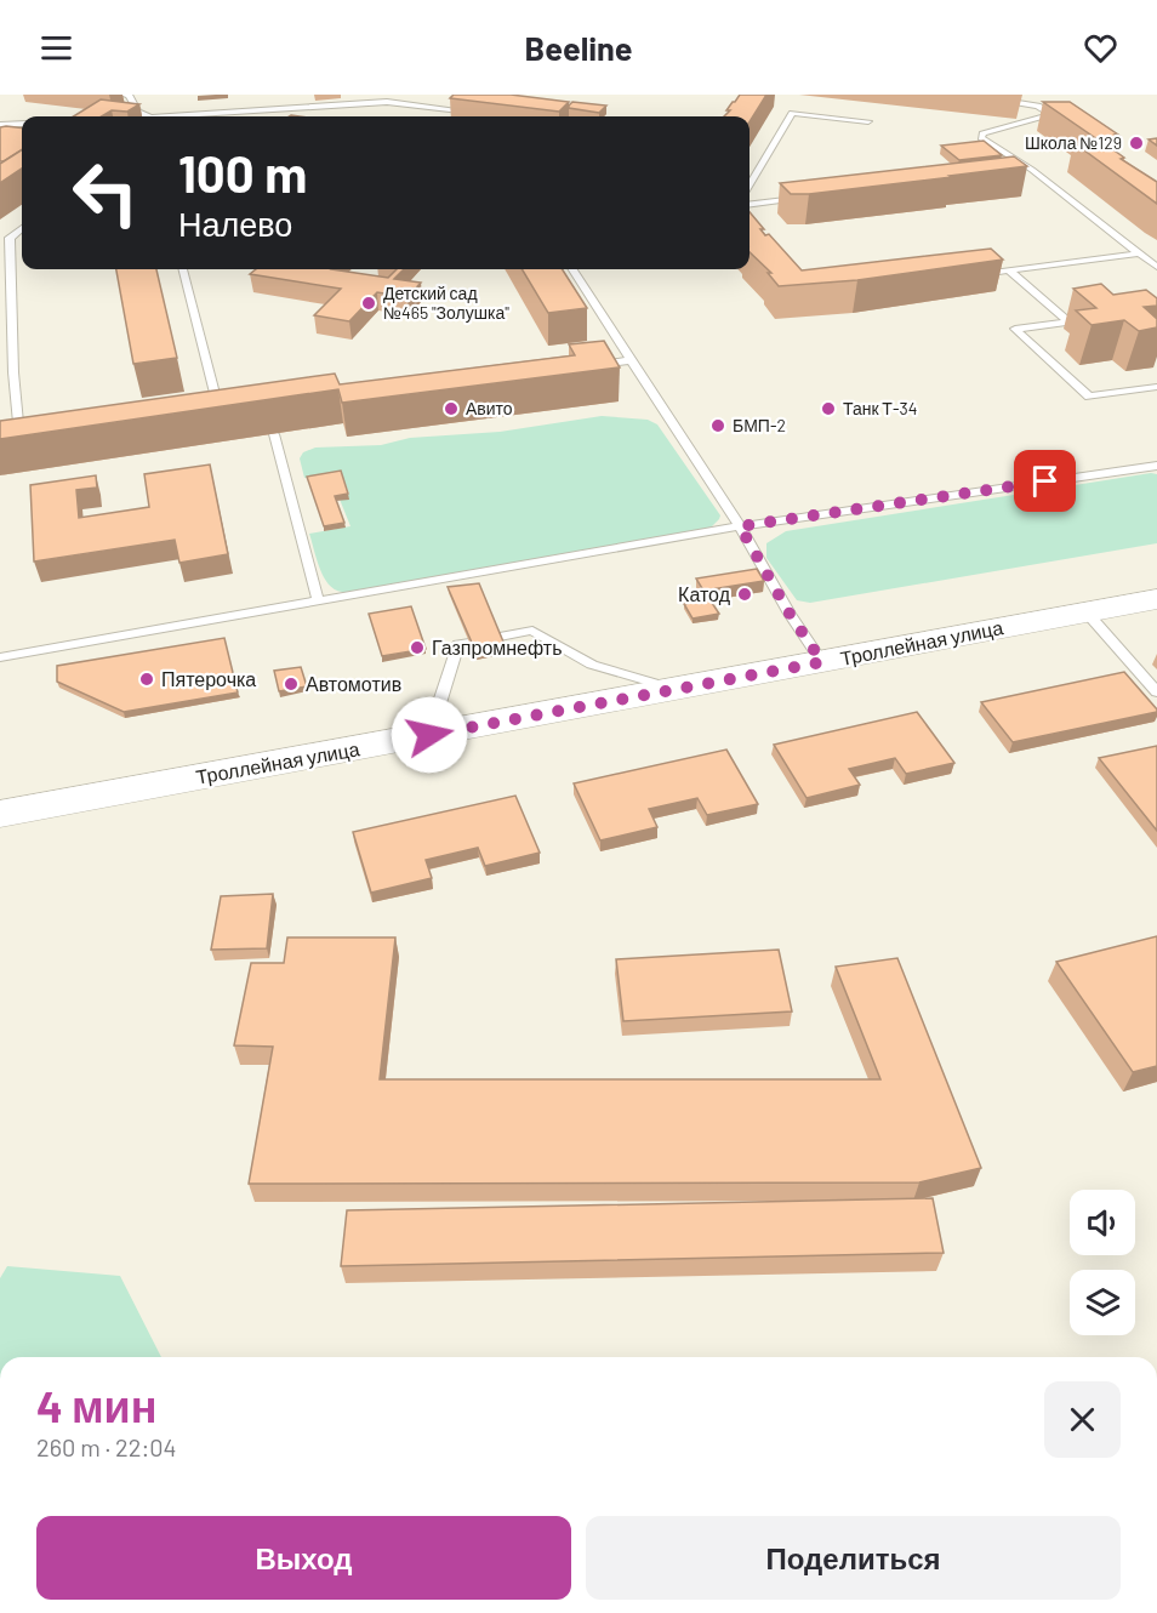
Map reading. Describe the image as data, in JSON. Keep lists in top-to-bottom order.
{
  "streets": {
    "main road": ["Троллейная улица"]
  },
  "places": [
    "Школа №129",
    "Детский сад №465 \"Золушка\"",
    "Авито",
    "Танк Т-34",
    "БМП-2",
    "Катод",
    "Газпромнефть",
    "Пятерочка",
    "Автомотив"
  ],
  "page": {
    "header": "Beeline",
    "turn": ["100 m", "Налево"],
    "heading": ["4 мин", "260 m · 22:04"],
    "buttons": ["Выход", "Поделиться"]
  }
}
